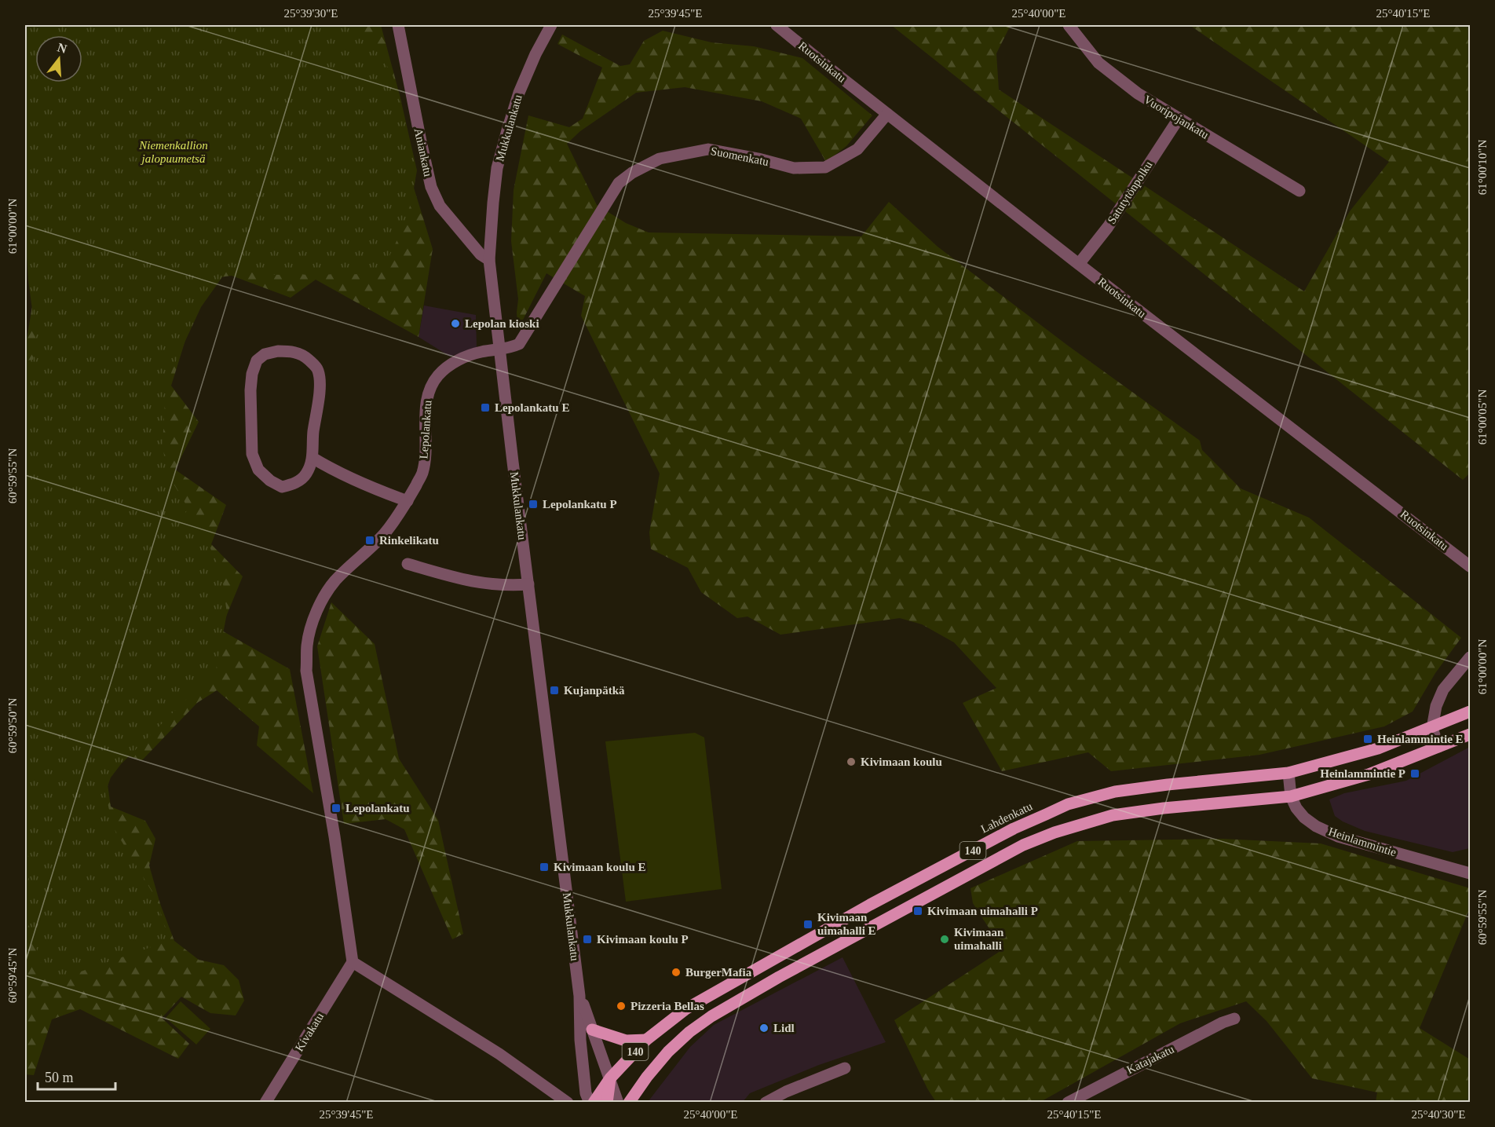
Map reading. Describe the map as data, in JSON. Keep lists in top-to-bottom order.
{
  "streets": {
    "main road": ["Lahdenkatu", "140"],
    "street": [
      "Ruotsinkatu",
      "Vuoripojankatu",
      "Mukkulankatu",
      "Aniankatu",
      "Suomenkatu",
      "Satutytönpolku",
      "Lepolankatu",
      "Heinlammintie",
      "Kivakatu",
      "Katajakatu"
    ]
  },
  "crossings": [
    ["Ruotsinkatu", "Suomenkatu"],
    ["Ruotsinkatu", "Satutytönpolku"],
    ["Vuoripojankatu", "Satutytönpolku"],
    ["Mukkulankatu", "Aniankatu"],
    ["Mukkulankatu", "Suomenkatu"],
    ["Mukkulankatu", "Lepolankatu"],
    ["Mukkulankatu", "Lahdenkatu"],
    ["Suomenkatu", "Lepolankatu"],
    ["Lepolankatu", "Kivakatu"],
    ["Lahdenkatu", "Heinlammintie"],
    ["Heinlammintie", "140"]
  ],
  "parks": ["Niemenkallion jalopuumetsä"],
  "places": {
    "other": [
      "Lepolan kioski",
      "Kivimaan koulu",
      "Kivimaan uimahalli",
      "BurgerMafia",
      "Pizzeria Bellas",
      "Lidl"
    ],
    "transit": [
      "Lepolankatu E",
      "Lepolankatu P",
      "Rinkelikatu",
      "Kujanpätkä",
      "Heinlammintie E",
      "Heinlammintie P",
      "Lepolankatu",
      "Kivimaan koulu E",
      "Kivimaan uimahalli P",
      "Kivimaan uimahalli E",
      "Kivimaan koulu P"
    ]
  },
  "scale_bar": "50 m",
  "north": "top",
  "coordinates": [
    "25°39'30\"E",
    "25°39'45\"E",
    "25°40'00\"E",
    "25°40'15\"E",
    "61°00'10\"N",
    "61°00'00\"N",
    "61°00'05\"N",
    "60°59'55\"N",
    "60°59'50\"N",
    "60°59'45\"N",
    "25°40'30\"E"
  ]
}
